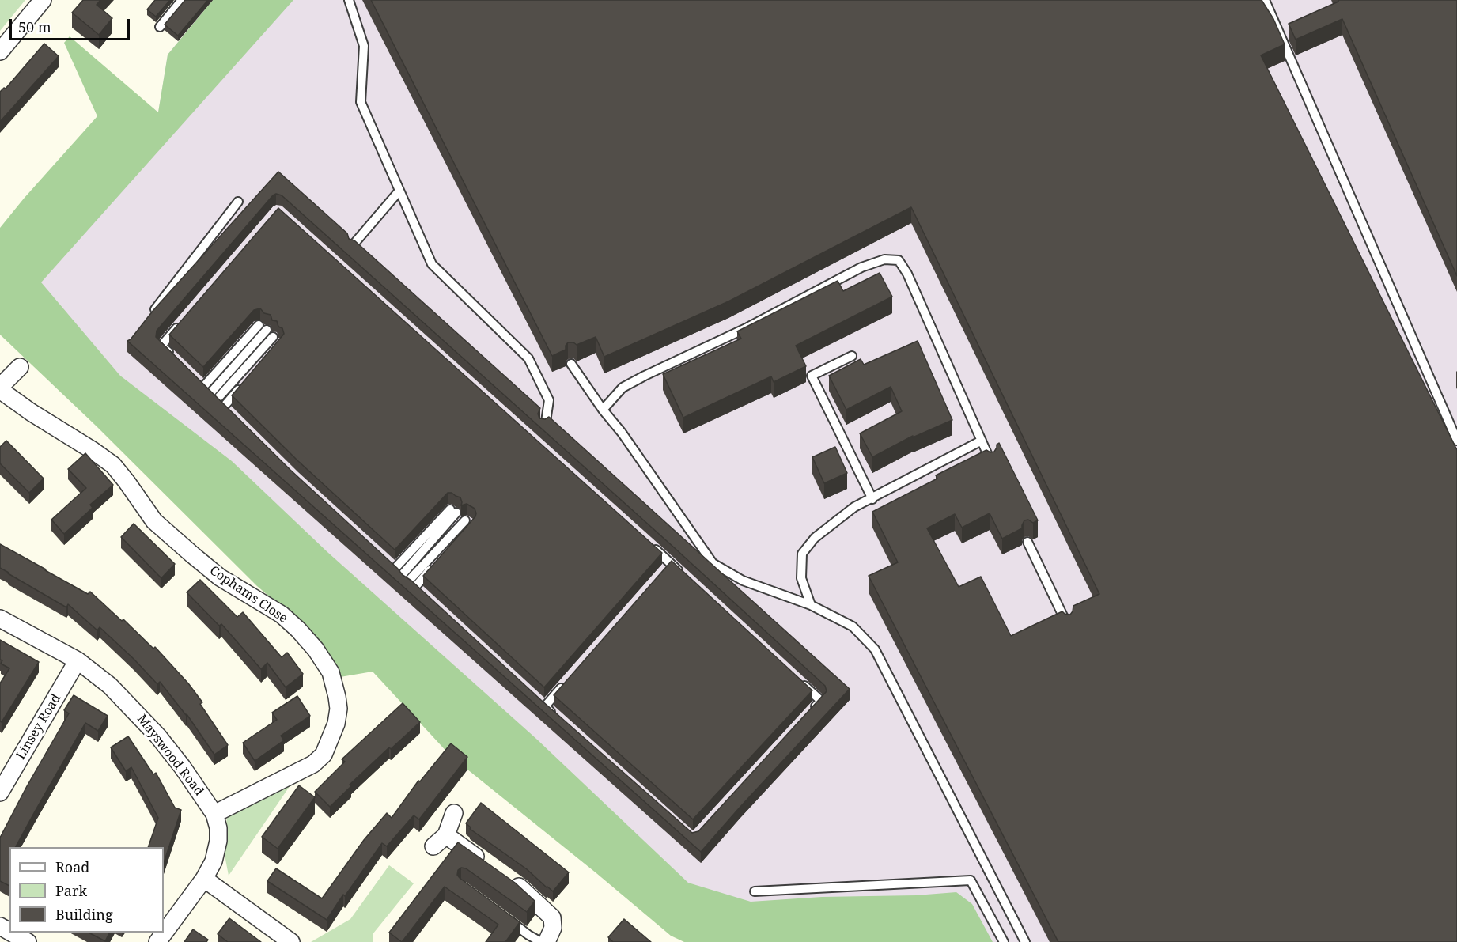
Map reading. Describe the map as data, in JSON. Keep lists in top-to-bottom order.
{
  "streets": {
    "street": ["Cophams Close", "Linsey Road", "Mayswood Road"]
  },
  "crossings": [
    ["Cophams Close", "Mayswood Road"],
    ["Linsey Road", "Mayswood Road"]
  ],
  "legend": ["Road", "Park", "Building"],
  "scale_bar": "50 m"
}
